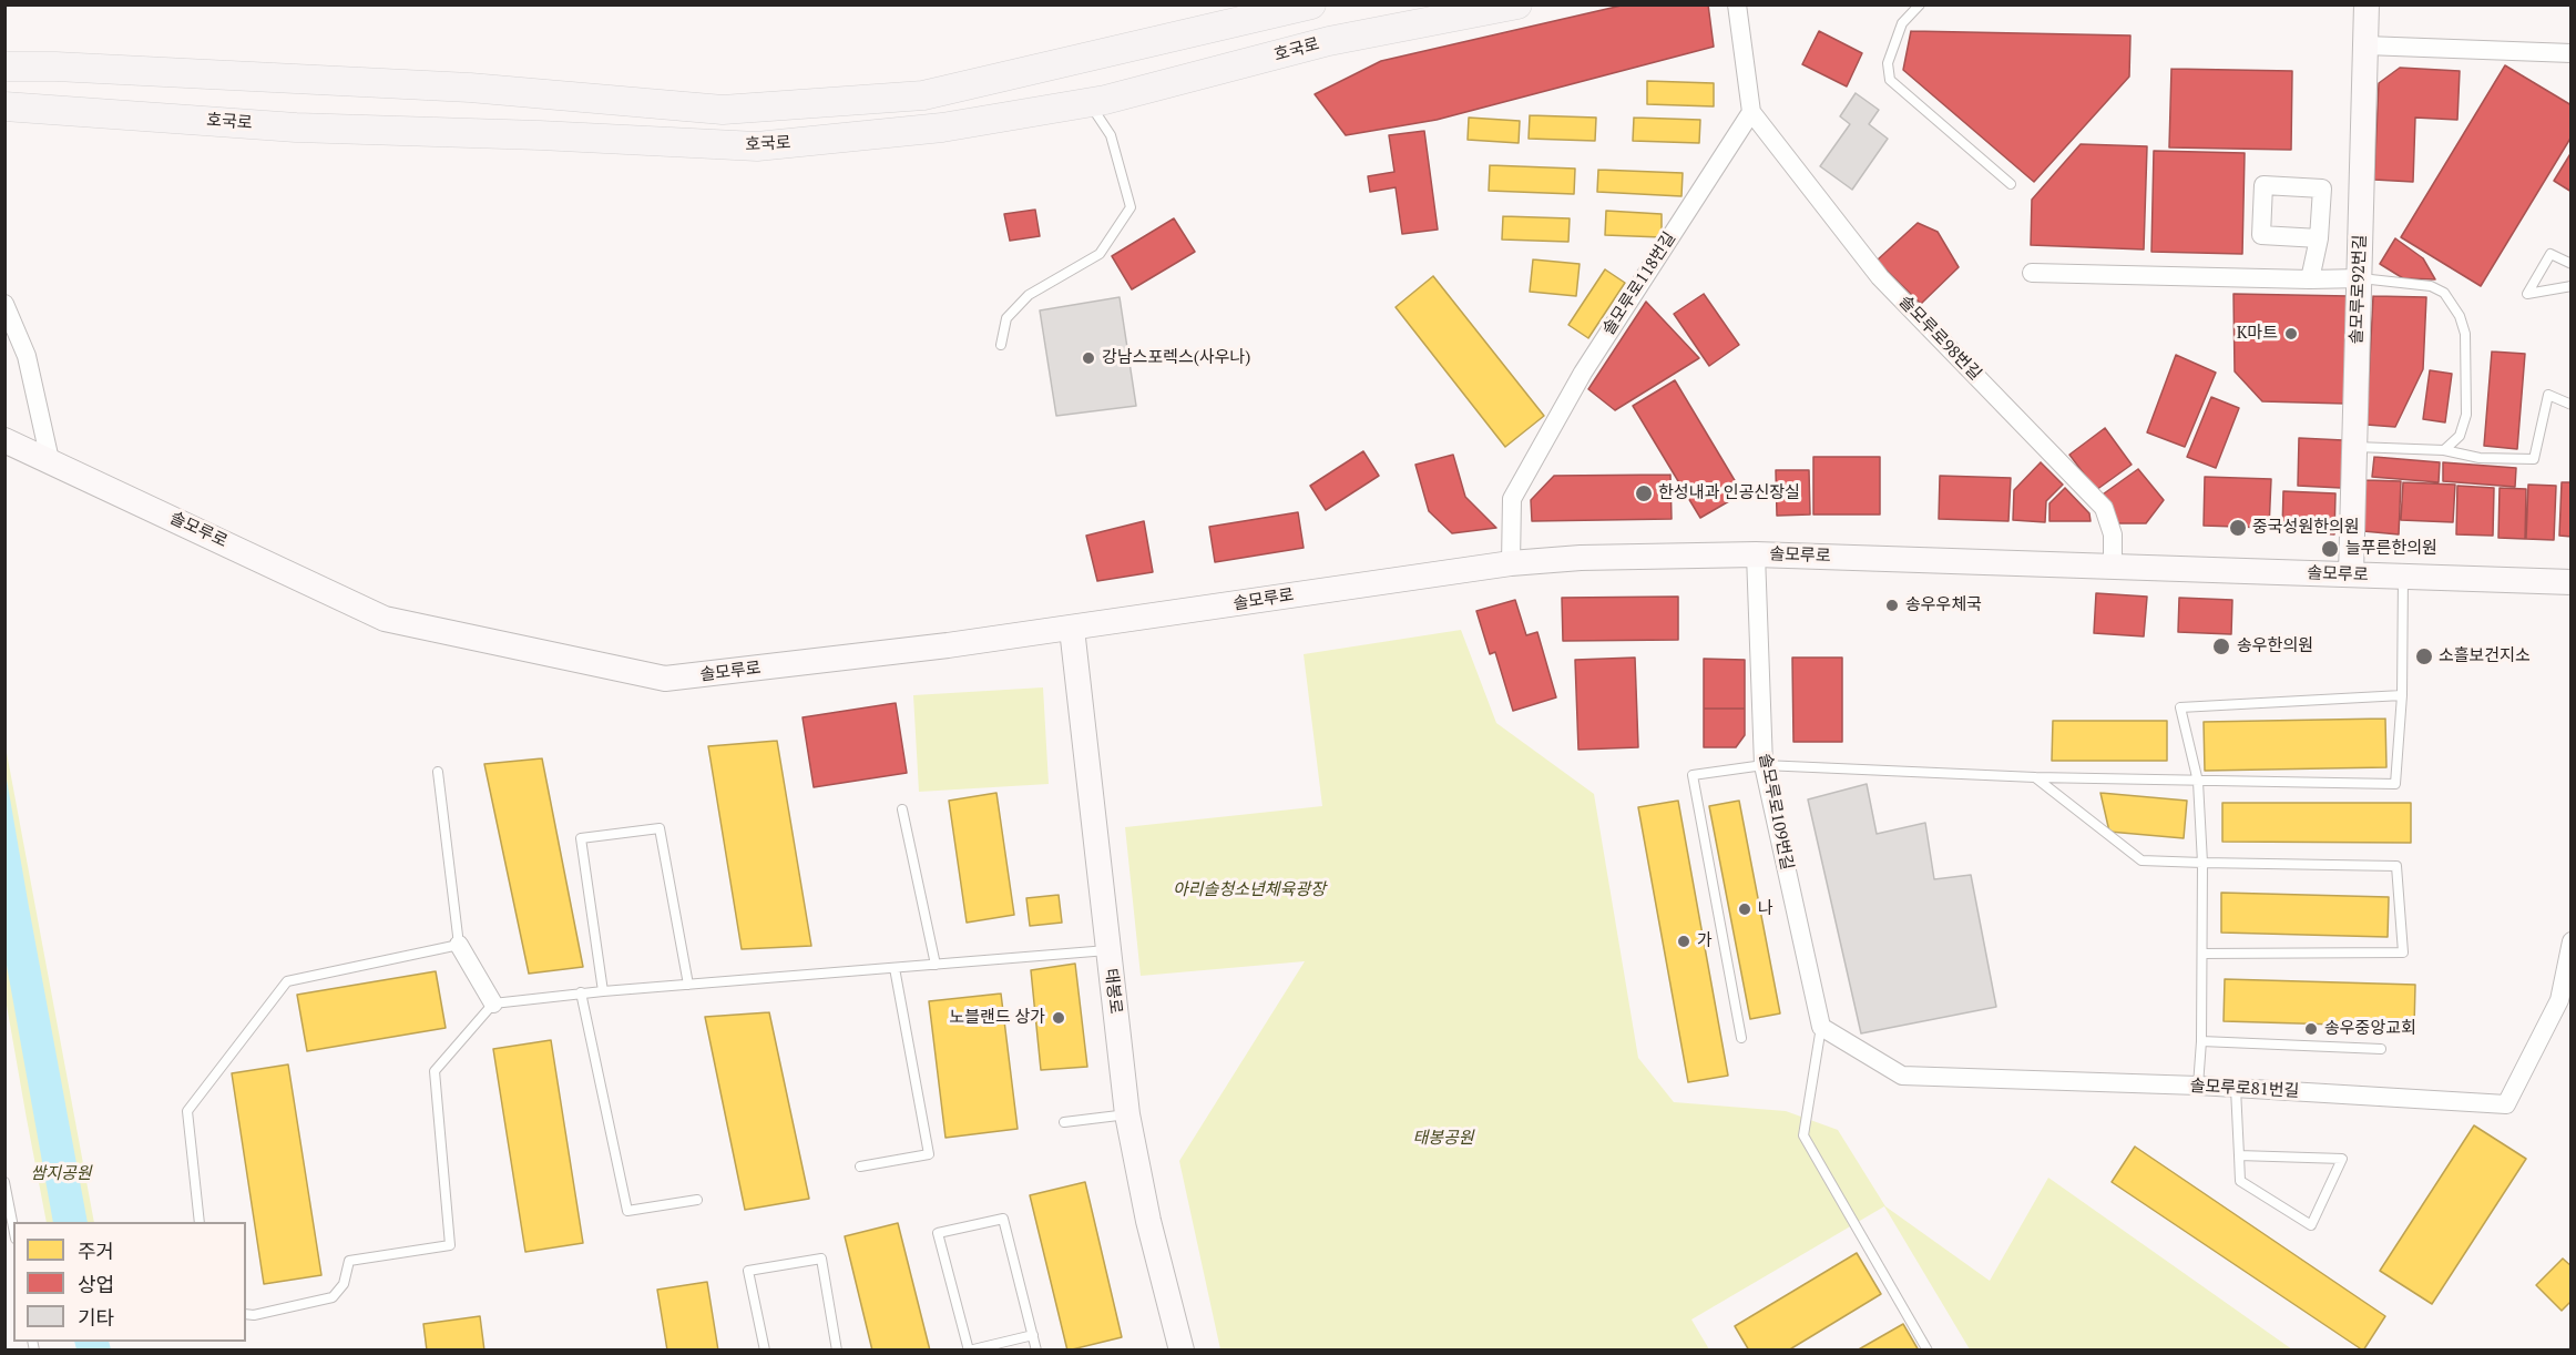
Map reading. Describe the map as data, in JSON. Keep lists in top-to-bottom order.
{
  "streets": {
    "main road": [
      "호국로",
      "솔모루로92번길",
      "솔모루로",
      "태봉로"
    ],
    "street": [
      "솔모루로118번길",
      "솔모루로98번길",
      "솔모루로109번길",
      "솔모루로81번길"
    ]
  },
  "crossings": [
    ["솔모루로118번길", "솔모루로98번길"],
    ["솔모루로118번길", "솔모루로"],
    ["솔모루로92번길", "솔모루로"],
    ["솔모루로98번길", "솔모루로"],
    ["솔모루로", "솔모루로109번길"],
    ["솔모루로", "태봉로"],
    ["솔모루로109번길", "솔모루로81번길"]
  ],
  "parks": ["아리솔청소년체육광장", "태봉공원", "쌈지공원"],
  "places": [
    "K마트",
    "강남스포렉스(사우나)",
    "한성내과 인공신장실",
    "중국성원한의원",
    "늘푸른한의원",
    "송우우체국",
    "송우한의원",
    "소흘보건지소",
    "나",
    "가",
    "노블랜드 상가",
    "송우중앙교회"
  ],
  "legend": ["주거", "상업", "기타"]
}
